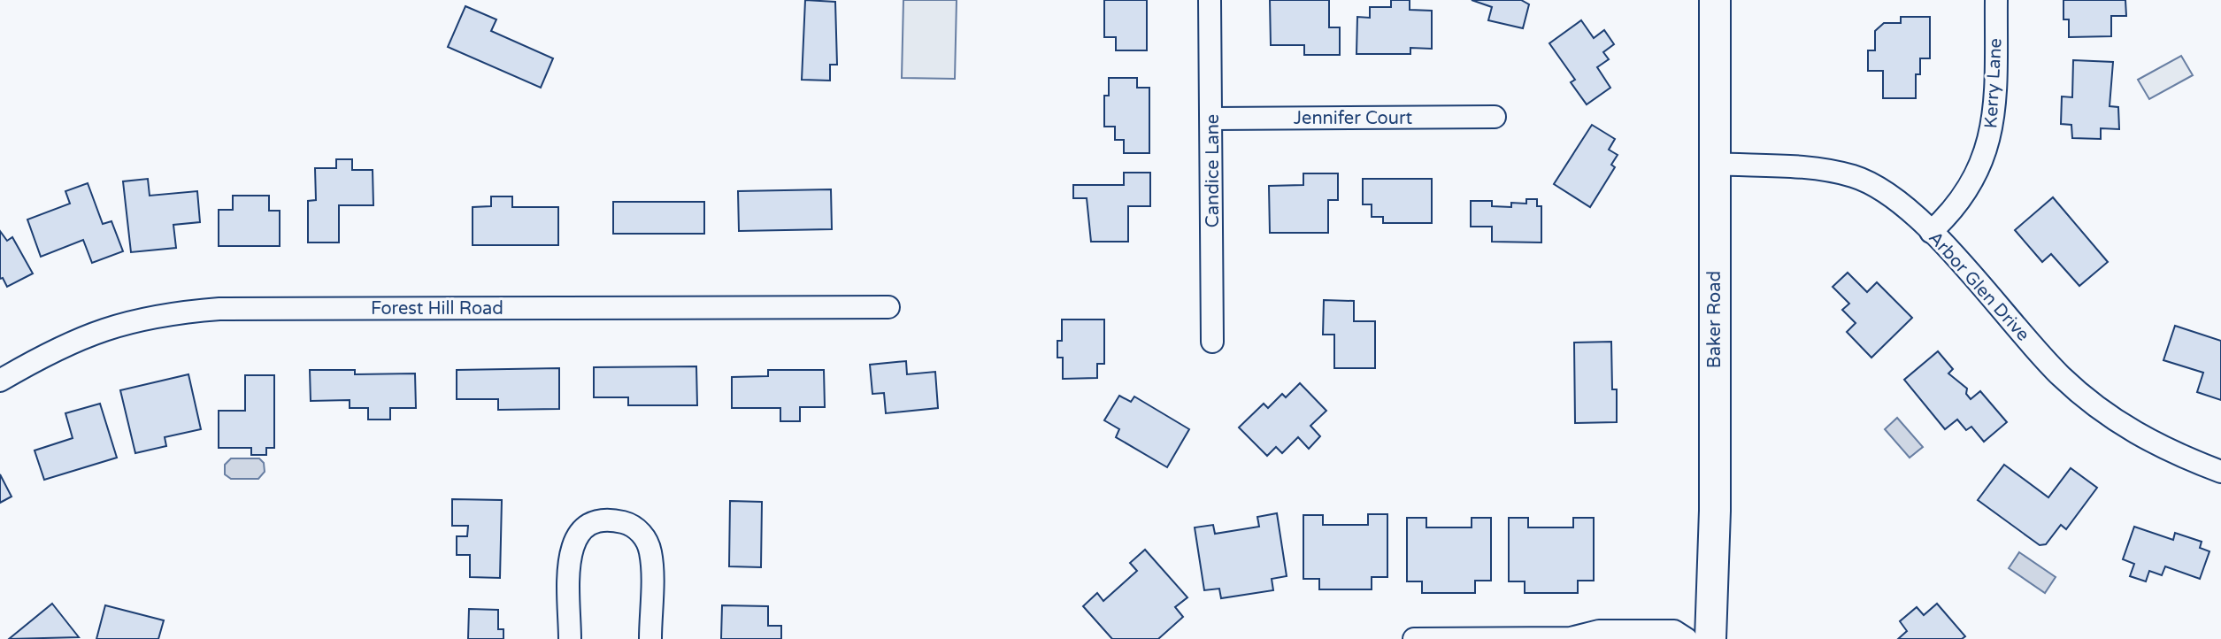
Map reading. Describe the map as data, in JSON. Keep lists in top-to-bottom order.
{
  "streets": {
    "main road": ["Baker Road"],
    "street": [
      "Kerry Lane",
      "Jennifer Court",
      "Candice Lane",
      "Arbor Glen Drive",
      "Forest Hill Road"
    ]
  },
  "crossings": [
    ["Kerry Lane", "Arbor Glen Drive"],
    ["Jennifer Court", "Candice Lane"],
    ["Arbor Glen Drive", "Baker Road"]
  ]
}
